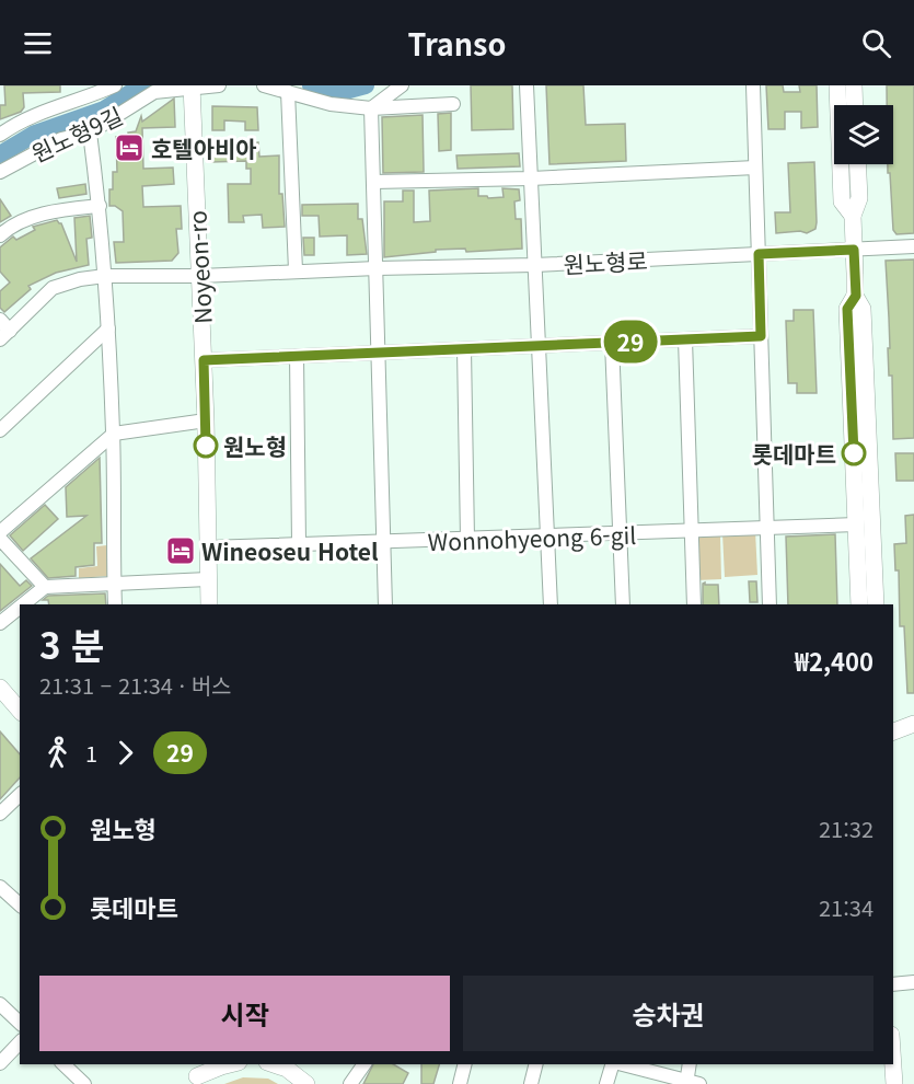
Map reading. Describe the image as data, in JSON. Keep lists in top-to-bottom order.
{
  "streets": {
    "main road": ["Noyeon-ro"],
    "street": ["원노형9길", "원노형로", "Wonnohyeong 6-gil"]
  },
  "crossings": [
    ["원노형9길", "Noyeon-ro"],
    ["원노형로", "Noyeon-ro"],
    ["Noyeon-ro", "Wonnohyeong 6-gil"]
  ],
  "places": {
    "hotel": ["호텔아비아", "Wineoseu Hotel"],
    "other": ["원노형", "롯데마트"]
  },
  "lines": ["bus line 29"],
  "page": {
    "header": "Transo",
    "on_map": "29",
    "heading": ["3 분", "21:31 – 21:34 · 버스", "₩2,400"],
    "legs": ["1", "29"],
    "list": [
      {
        "name": "원노형",
        "value": "21:32"
      },
      {
        "name": "롯데마트",
        "value": "21:34"
      }
    ],
    "buttons": ["시작", "승차권"]
  }
}
